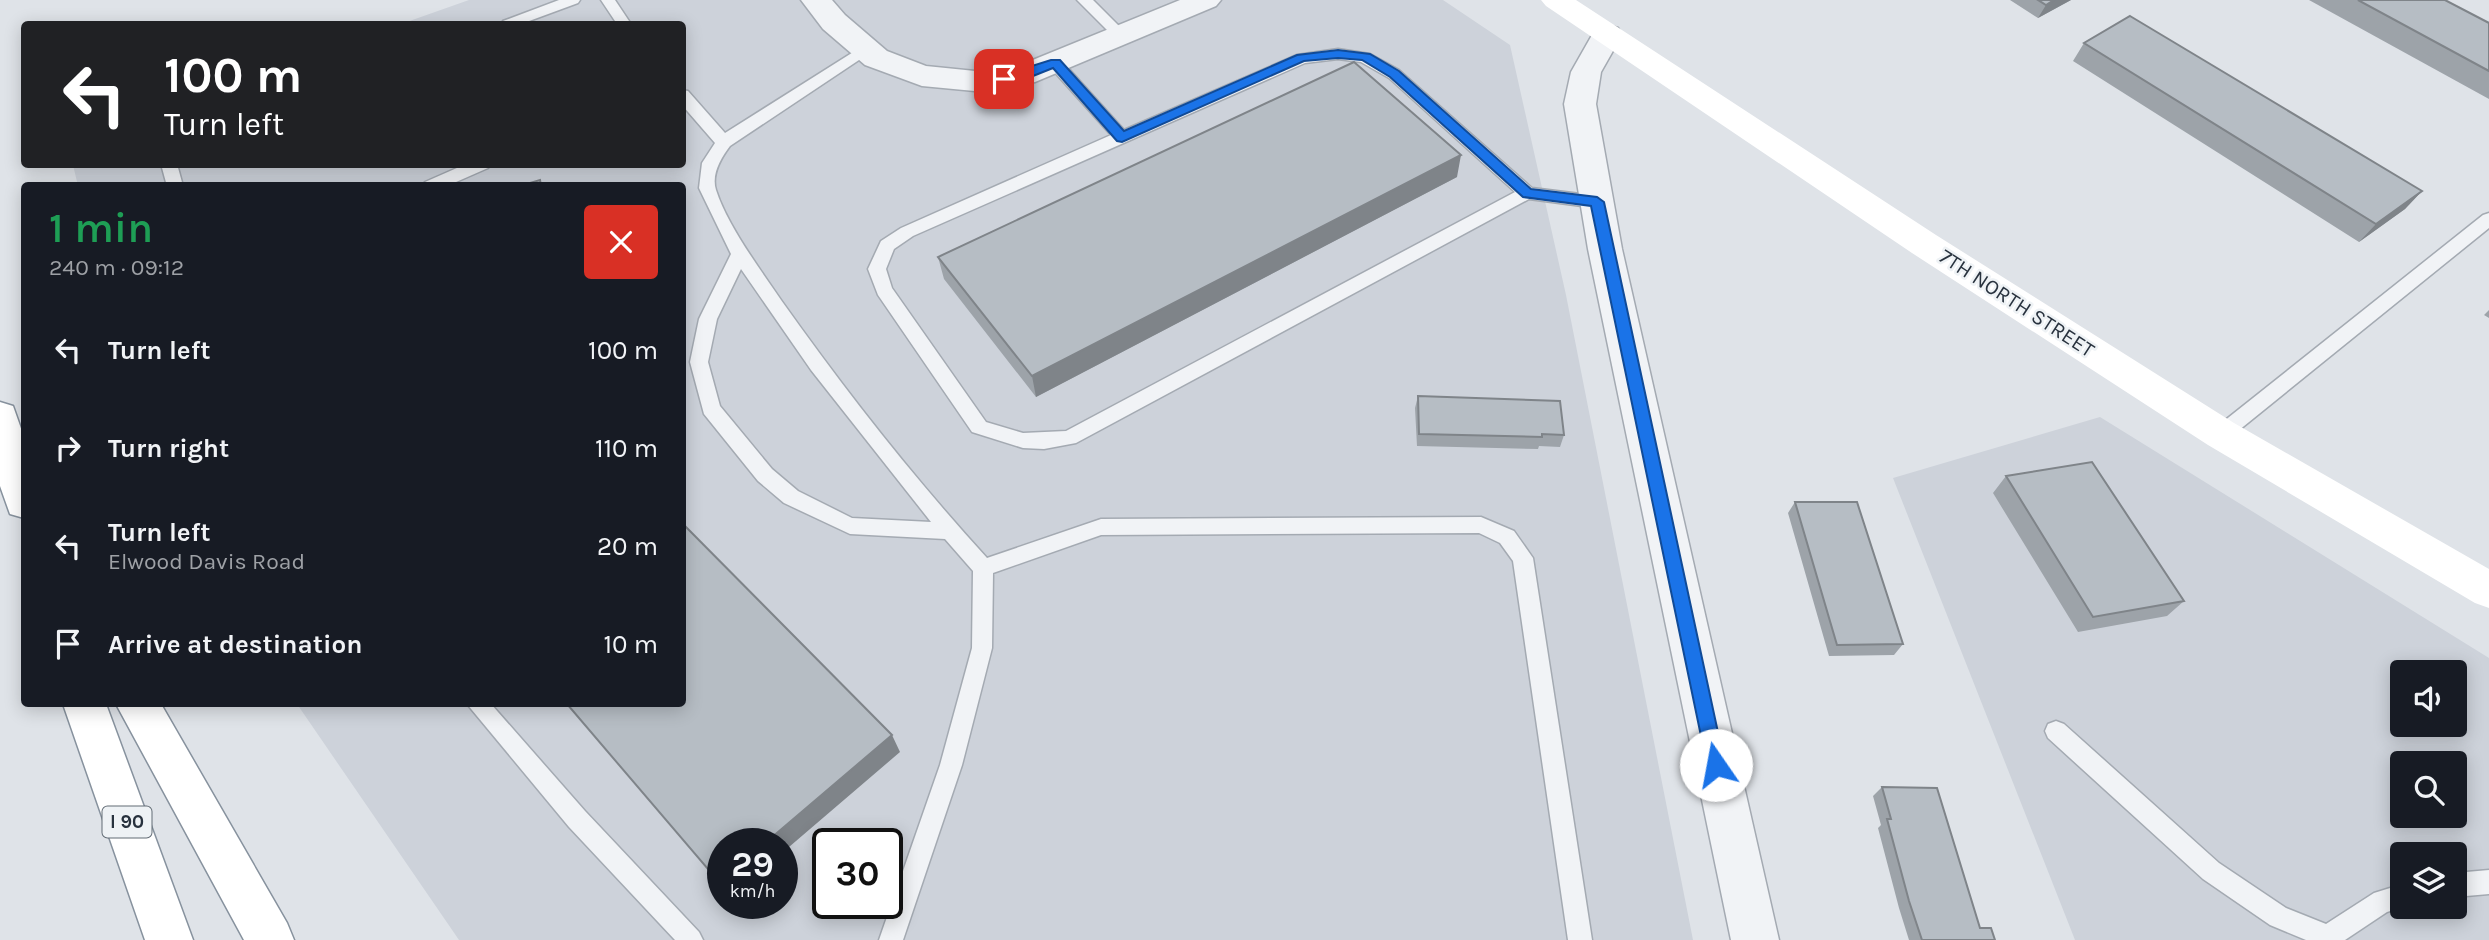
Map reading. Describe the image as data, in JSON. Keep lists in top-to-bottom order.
{
  "streets": {
    "main road": ["7TH NORTH STREET", "I 90"]
  },
  "page": {
    "turn": ["100 m", "Turn left"],
    "heading": ["1 min", "240 m · 09:12"],
    "list": [
      {
        "name": "Turn left",
        "value": "100 m"
      },
      {
        "name": "Turn right",
        "value": "110 m"
      },
      {
        "name": "Turn left",
        "note": "Elwood Davis Road",
        "value": "20 m"
      },
      {
        "name": "Arrive at destination",
        "value": "10 m"
      }
    ],
    "speed": "29 km/h",
    "limit": "30"
  }
}
